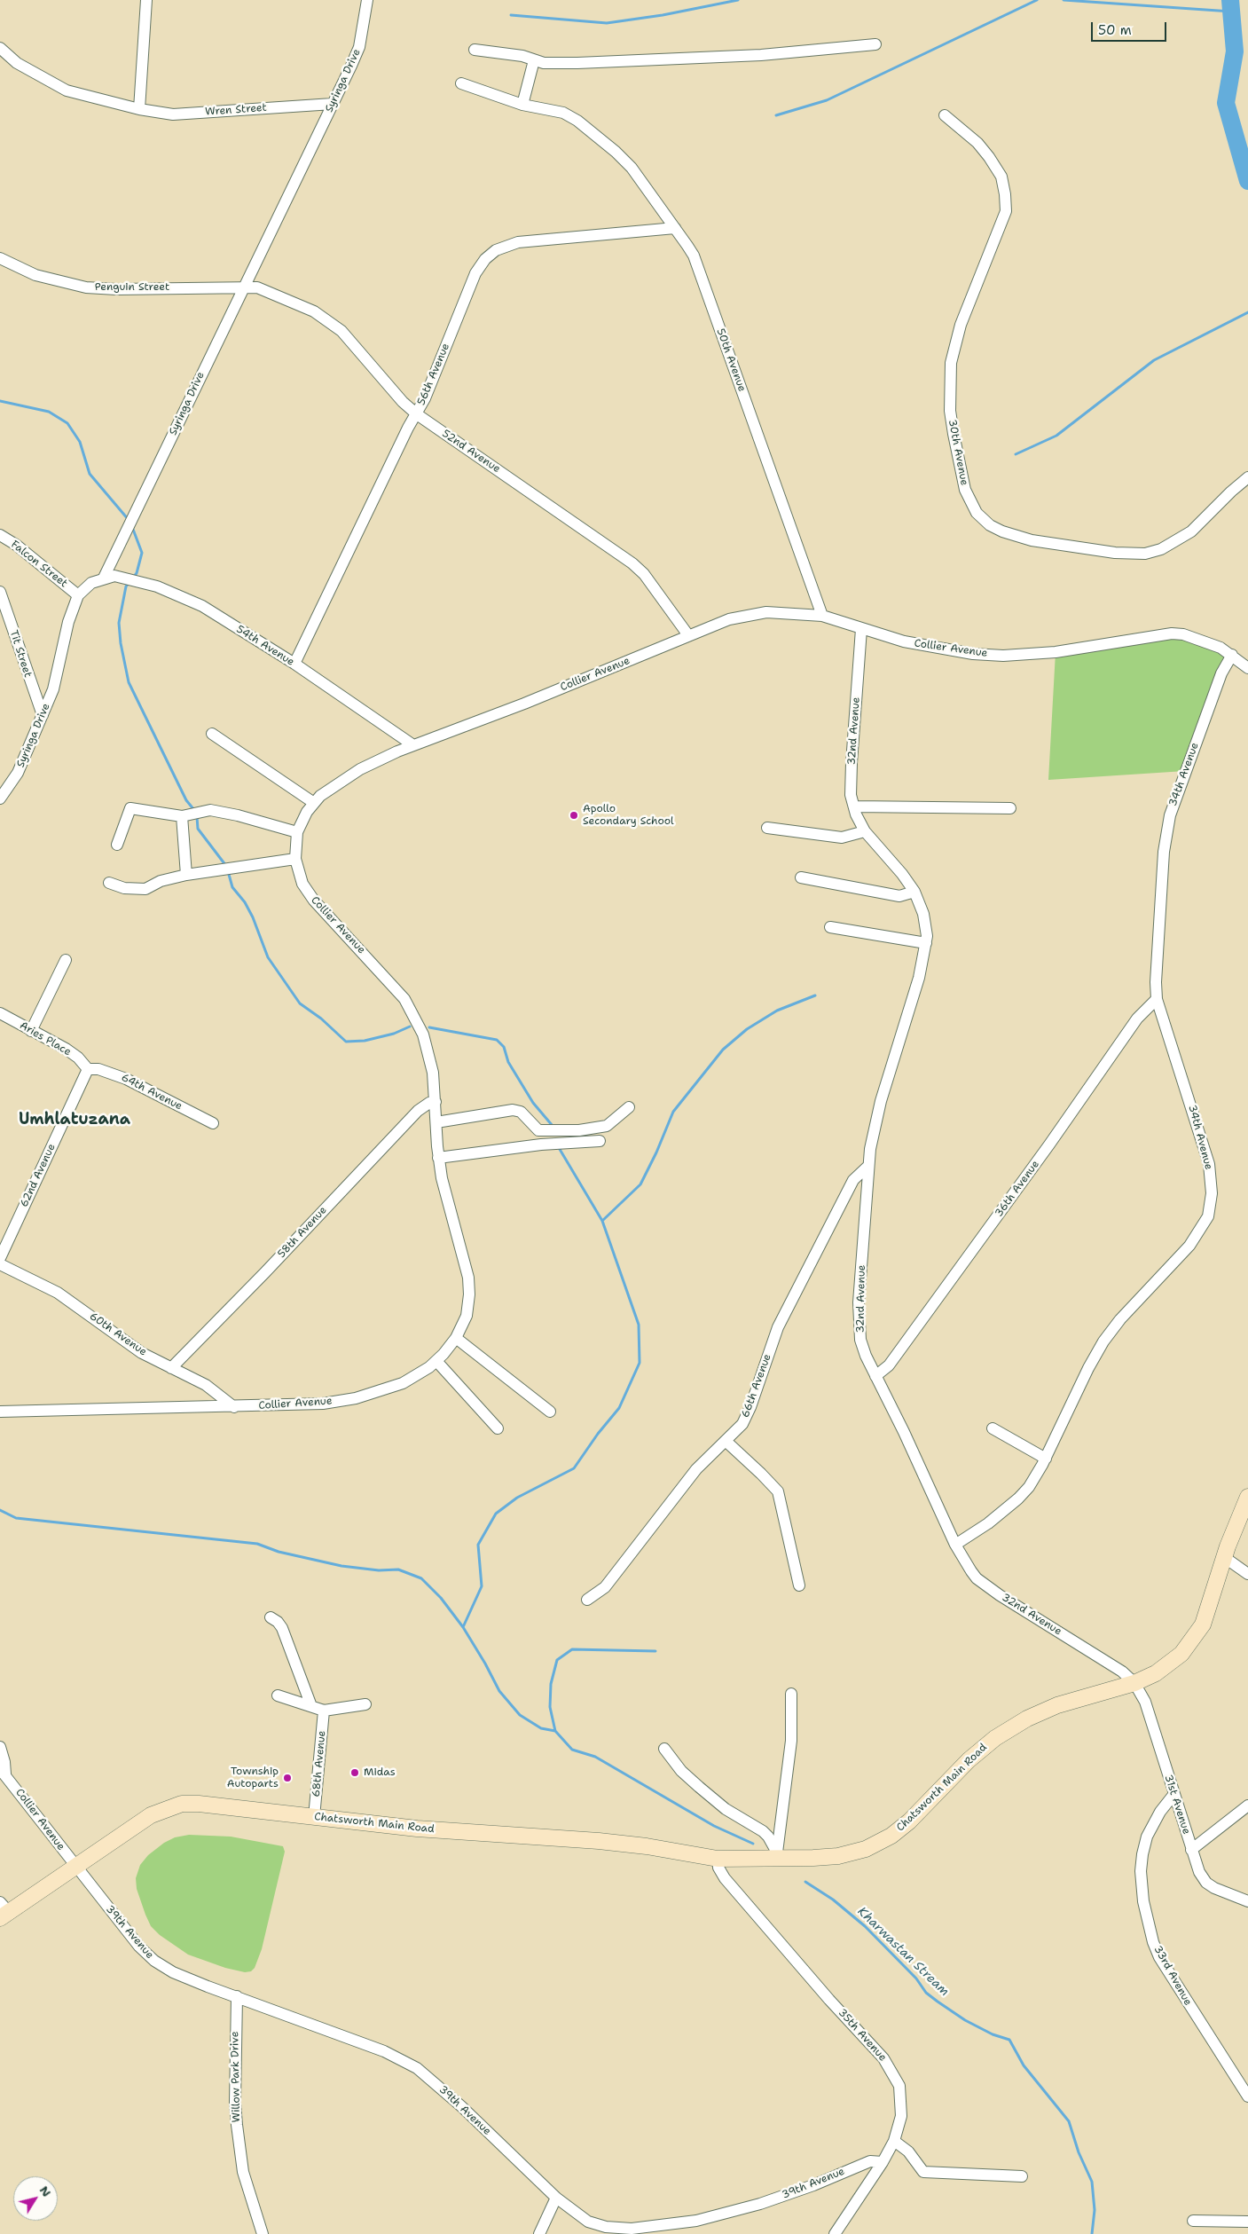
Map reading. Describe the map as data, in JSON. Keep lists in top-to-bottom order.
{
  "streets": {
    "street": [
      "Syringa Drive",
      "Wren Street",
      "Penguin Street",
      "50th Avenue",
      "56th Avenue",
      "52nd Avenue",
      "30th Avenue",
      "Falcon Street",
      "54th Avenue",
      "Collier Avenue",
      "Tit Street",
      "32nd Avenue",
      "34th Avenue",
      "Aries Place",
      "64th Avenue",
      "62nd Avenue",
      "36th Avenue",
      "58th Avenue",
      "60th Avenue",
      "66th Avenue",
      "68th Avenue",
      "Chatsworth Main Road",
      "31st Avenue",
      "39th Avenue",
      "33rd Avenue",
      "35th Avenue",
      "Willow Park Drive"
    ]
  },
  "crossings": [
    ["Syringa Drive", "Wren Street"],
    ["Syringa Drive", "Penguin Street"],
    ["Syringa Drive", "52nd Avenue"],
    ["Syringa Drive", "Falcon Street"],
    ["Syringa Drive", "54th Avenue"],
    ["Syringa Drive", "Tit Street"],
    ["Penguin Street", "52nd Avenue"],
    ["50th Avenue", "56th Avenue"],
    ["50th Avenue", "Collier Avenue"],
    ["56th Avenue", "52nd Avenue"],
    ["56th Avenue", "54th Avenue"],
    ["52nd Avenue", "Collier Avenue"],
    ["54th Avenue", "Collier Avenue"],
    ["Collier Avenue", "32nd Avenue"],
    ["Collier Avenue", "34th Avenue"],
    ["Collier Avenue", "58th Avenue"],
    ["Collier Avenue", "60th Avenue"],
    ["Collier Avenue", "Chatsworth Main Road"],
    ["Collier Avenue", "39th Avenue"],
    ["32nd Avenue", "34th Avenue"],
    ["32nd Avenue", "36th Avenue"],
    ["32nd Avenue", "66th Avenue"],
    ["32nd Avenue", "Chatsworth Main Road"],
    ["32nd Avenue", "31st Avenue"],
    ["34th Avenue", "36th Avenue"],
    ["Aries Place", "64th Avenue"],
    ["Aries Place", "62nd Avenue"],
    ["64th Avenue", "62nd Avenue"],
    ["58th Avenue", "60th Avenue"],
    ["68th Avenue", "Chatsworth Main Road"],
    ["Chatsworth Main Road", "31st Avenue"],
    ["Chatsworth Main Road", "39th Avenue"],
    ["Chatsworth Main Road", "35th Avenue"],
    ["31st Avenue", "33rd Avenue"],
    ["39th Avenue", "35th Avenue"],
    ["39th Avenue", "Willow Park Drive"]
  ],
  "districts": ["Umhlatuzana"],
  "water": ["Kharwastan Stream"],
  "places": ["Apollo Secondary School", "Midas", "Township Autoparts"],
  "scale_bar": "50 m",
  "north": "top right"
}
